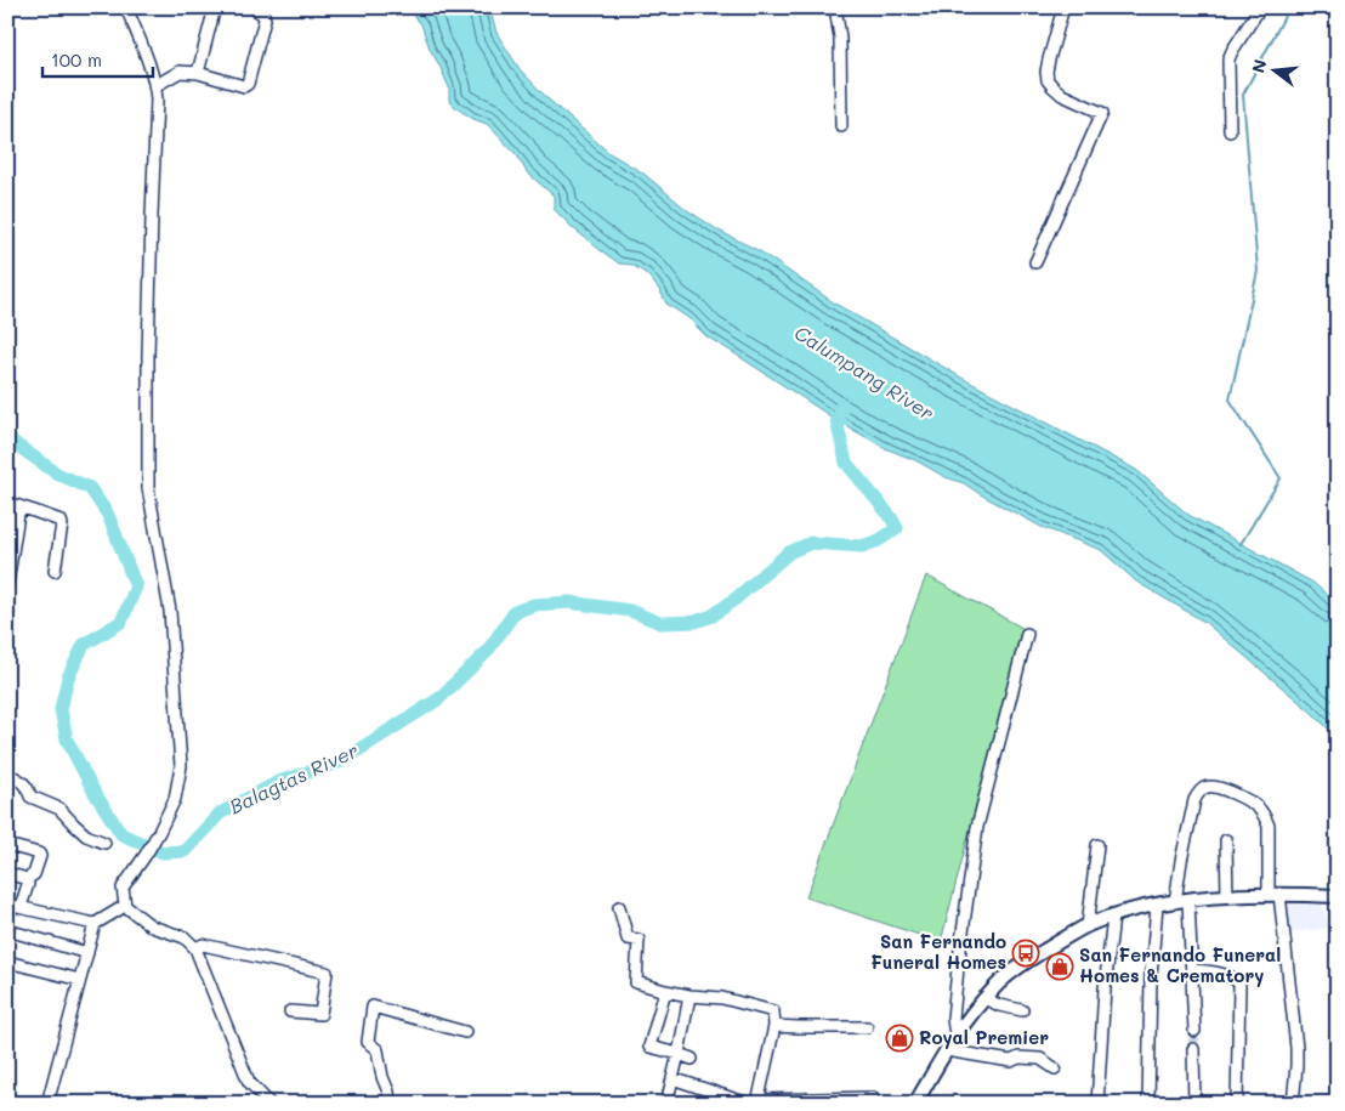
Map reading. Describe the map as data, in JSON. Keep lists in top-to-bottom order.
{
  "water": ["Calumpang River", "Balagtas River"],
  "places": {
    "bus stop": ["San Fernando Funeral Homes"],
    "shop": ["San Fernando Funeral Homes & Crematory", "Royal Premier"]
  },
  "scale_bar": "100 m",
  "north": "left"
}
